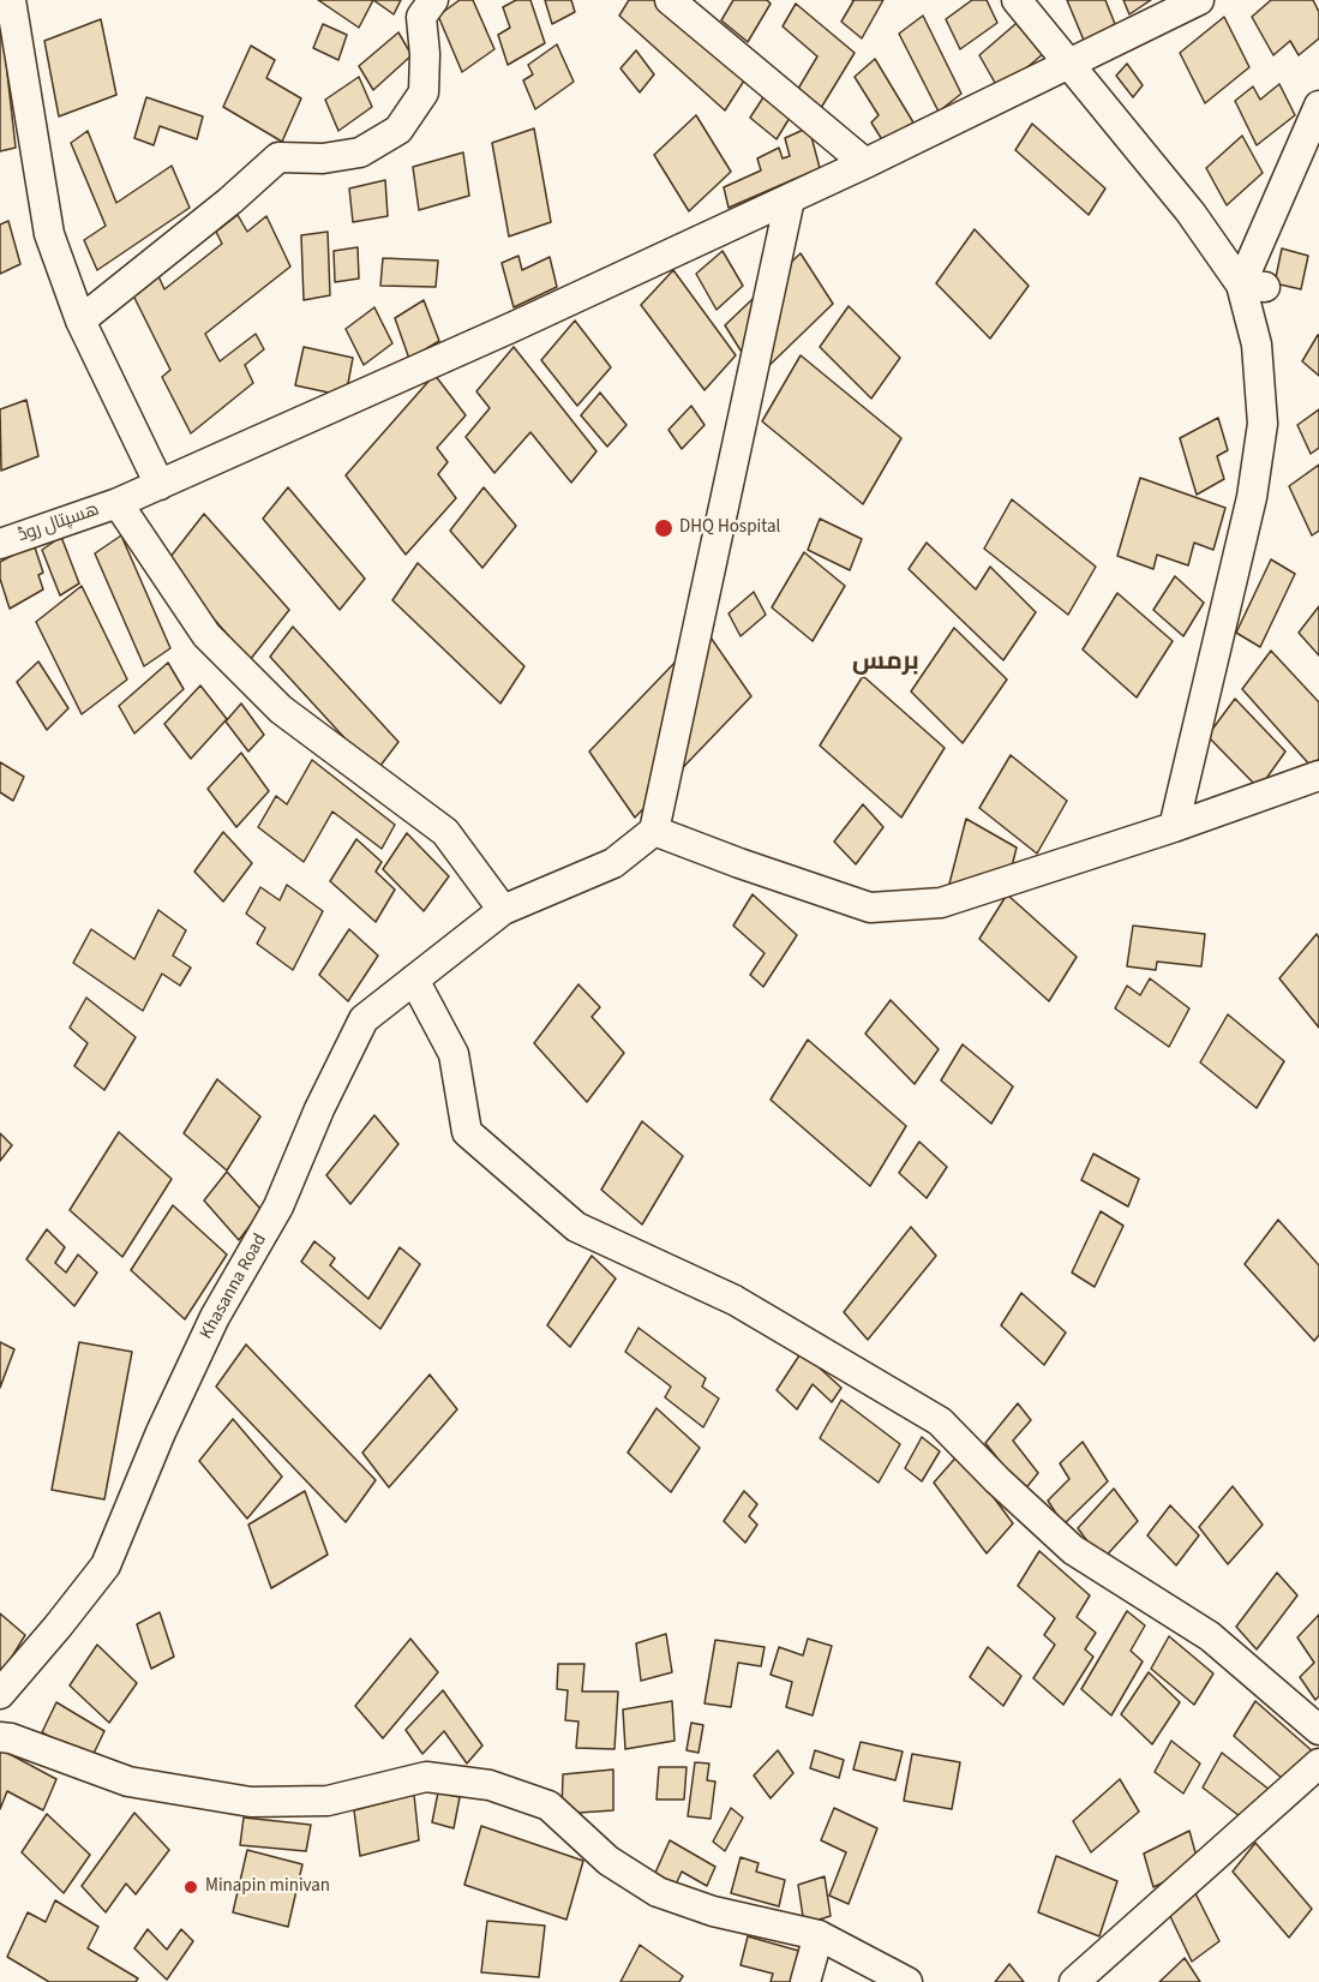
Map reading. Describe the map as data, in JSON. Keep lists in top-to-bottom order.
{
  "streets": {
    "street": ["ھسپتال روڈ", "Khasanna Road"]
  },
  "districts": ["برمس"],
  "places": ["DHQ Hospital", "Minapin minivan"]
}
